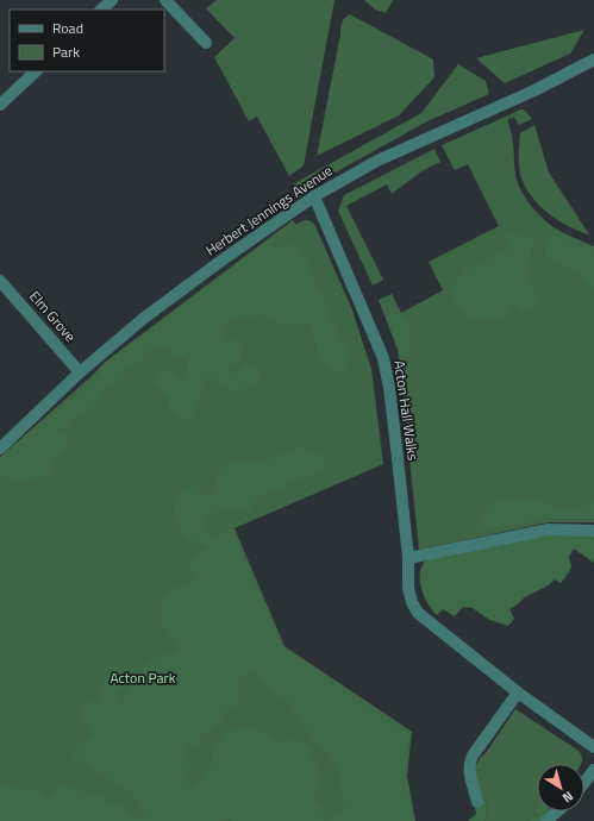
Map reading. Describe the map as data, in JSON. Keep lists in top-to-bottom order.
{
  "streets": {
    "street": ["Herbert Jennings Avenue", "Elm Grove", "Acton Hall Walks"]
  },
  "crossings": [
    ["Herbert Jennings Avenue", "Elm Grove"],
    ["Herbert Jennings Avenue", "Acton Hall Walks"]
  ],
  "parks": ["Acton Park"],
  "legend": ["Road", "Park"],
  "north": "bottom right"
}
